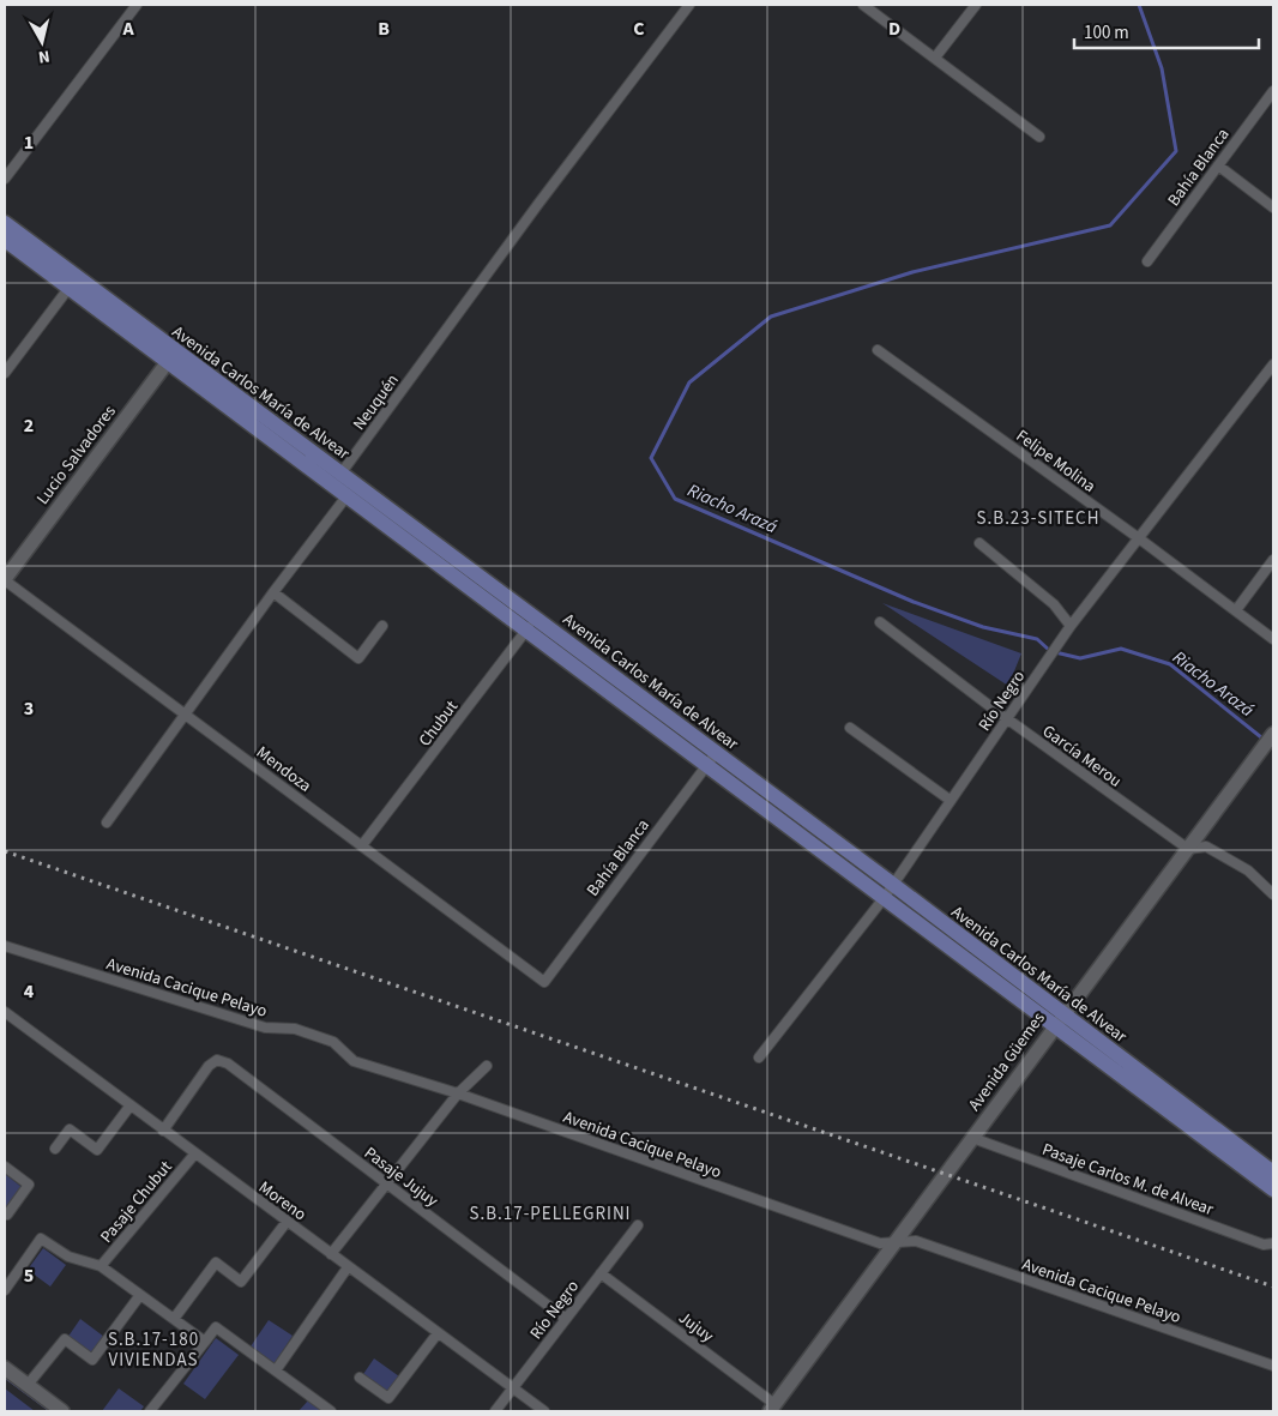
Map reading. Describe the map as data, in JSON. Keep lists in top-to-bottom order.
{
  "streets": {
    "main road": ["Avenida Carlos María de Alvear"],
    "street": [
      "Bahía Blanca",
      "Neuquén",
      "Lucio Salvadores",
      "Felipe Molina",
      "Río Negro",
      "Chubut",
      "García Merou",
      "Mendoza",
      "Avenida Cacique Pelayo",
      "Avenida Güemes",
      "Pasaje Jujuy",
      "Pasaje Carlos M. de Alvear",
      "Moreno",
      "Pasaje Chubut",
      "Jujuy"
    ]
  },
  "crossings": [
    ["Bahía Blanca", "Avenida Carlos María de Alvear"],
    ["Bahía Blanca", "Mendoza"],
    ["Avenida Carlos María de Alvear", "Neuquén"],
    ["Avenida Carlos María de Alvear", "Lucio Salvadores"],
    ["Avenida Carlos María de Alvear", "Río Negro"],
    ["Avenida Carlos María de Alvear", "Chubut"],
    ["Avenida Carlos María de Alvear", "Avenida Güemes"],
    ["Lucio Salvadores", "Mendoza"],
    ["Felipe Molina", "Río Negro"],
    ["Río Negro", "García Merou"],
    ["Río Negro", "Pasaje Jujuy"],
    ["Río Negro", "Moreno"],
    ["Río Negro", "Jujuy"],
    ["Chubut", "Mendoza"],
    ["García Merou", "Avenida Güemes"],
    ["Avenida Cacique Pelayo", "Avenida Güemes"],
    ["Avenida Güemes", "Pasaje Carlos M. de Alvear"],
    ["Avenida Güemes", "Jujuy"],
    ["Pasaje Jujuy", "Moreno"],
    ["Moreno", "Pasaje Chubut"]
  ],
  "districts": ["S.B.23-SITECH", "S.B.17-PELLEGRINI", "S.B.17-180 VIVIENDAS"],
  "water": ["Riacho Arazá"],
  "scale_bar": "100 m",
  "north": "bottom",
  "grid": {
    "columns": [
      "A",
      "B",
      "C",
      "D"
    ],
    "rows": [
      "1",
      "2",
      "3",
      "4",
      "5"
    ]
  }
}
